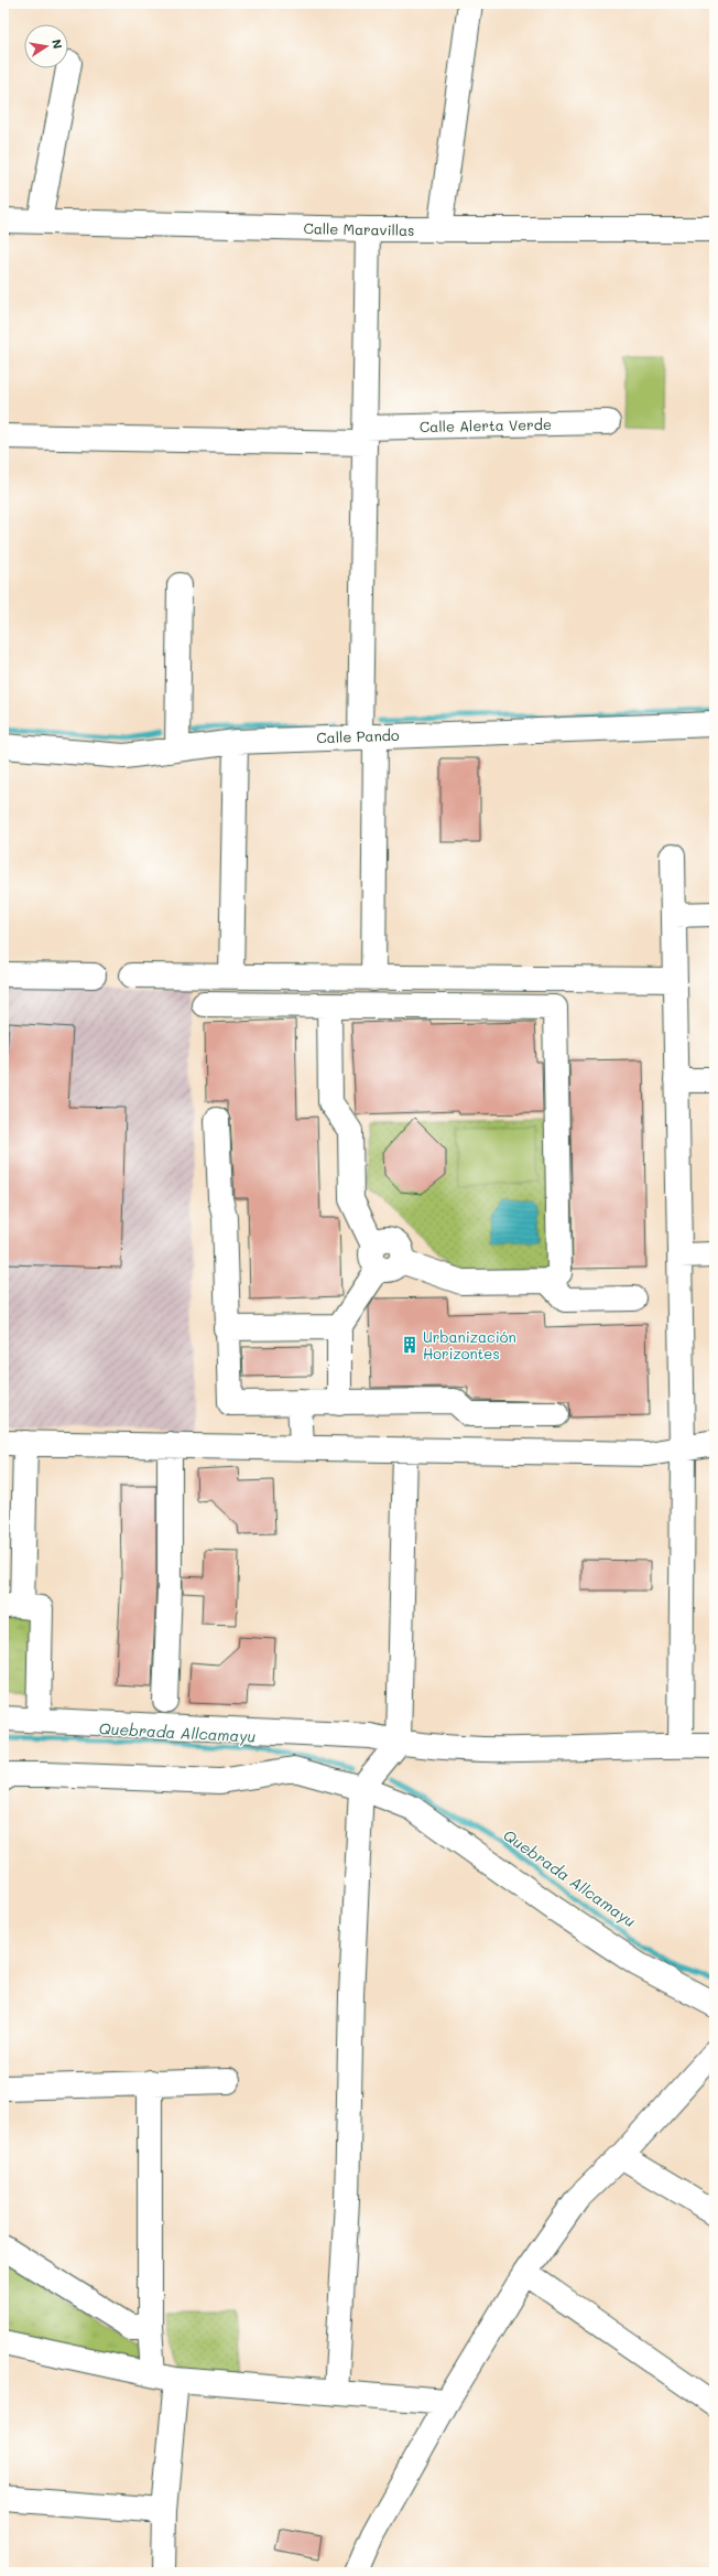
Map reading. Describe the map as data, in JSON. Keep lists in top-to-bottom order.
{
  "streets": {
    "street": ["Calle Maravillas", "Calle Alerta Verde", "Calle Pando"]
  },
  "water": ["Quebrada Allcamayu"],
  "places": {
    "building": ["Urbanización Horizontes"]
  },
  "north": "right"
}
